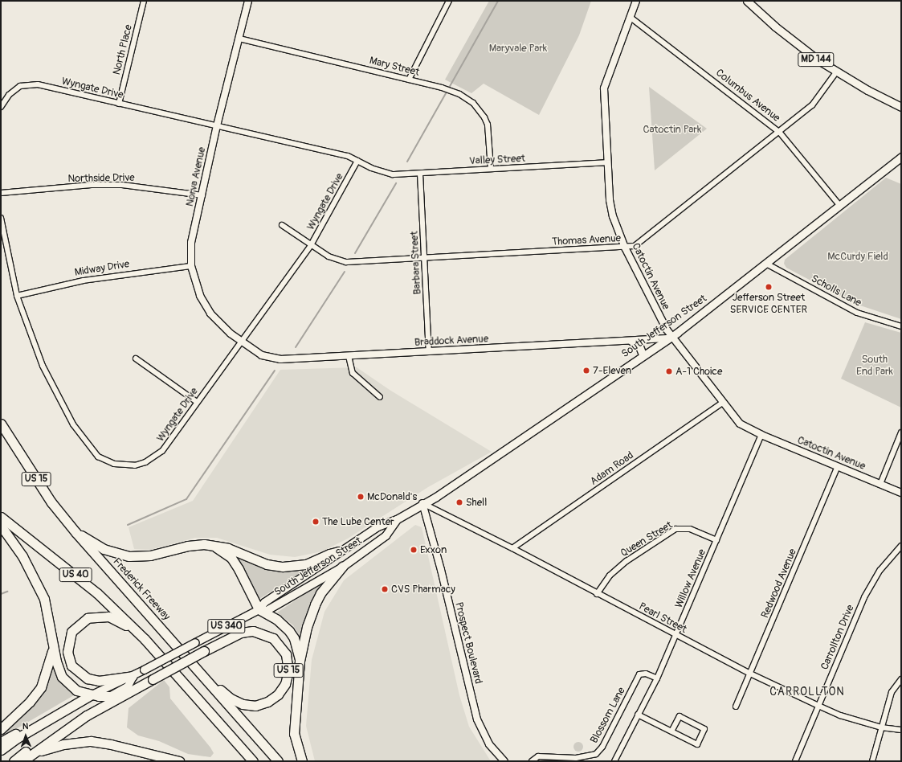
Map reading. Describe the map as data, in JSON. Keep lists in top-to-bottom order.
{
  "streets": {
    "highway": [
      "US 15",
      "US 40",
      "Frederick Freeway",
      "US 340"
    ],
    "main road": ["MD 144", "South Jefferson Street"],
    "street": [
      "North Place",
      "Mary Street",
      "Wyngate Drive",
      "Columbus Avenue",
      "Valley Street",
      "Norva Avenue",
      "Northside Drive",
      "Thomas Avenue",
      "Barbara Street",
      "Midway Drive",
      "Catoctin Avenue",
      "Scholls Lane",
      "Braddock Avenue",
      "Adam Road",
      "Queen Street",
      "Willow Avenue",
      "Redwood Avenue",
      "Pearl Street",
      "Carrollton Drive",
      "Prospect Boulevard",
      "Blossom Lane"
    ]
  },
  "crossings": [
    ["North Place", "Wyngate Drive"],
    ["MD 144", "Thomas Avenue"],
    ["Mary Street", "Valley Street"],
    ["Mary Street", "Norva Avenue"],
    ["Wyngate Drive", "Valley Street"],
    ["Wyngate Drive", "Norva Avenue"],
    ["Wyngate Drive", "Thomas Avenue"],
    ["Wyngate Drive", "Midway Drive"],
    ["Wyngate Drive", "Braddock Avenue"],
    ["Columbus Avenue", "Thomas Avenue"],
    ["Columbus Avenue", "Catoctin Avenue"],
    ["Columbus Avenue", "South Jefferson Street"],
    ["Valley Street", "Barbara Street"],
    ["Valley Street", "Catoctin Avenue"],
    ["Norva Avenue", "Northside Drive"],
    ["Norva Avenue", "Midway Drive"],
    ["Norva Avenue", "Braddock Avenue"],
    ["Thomas Avenue", "Barbara Street"],
    ["Thomas Avenue", "Catoctin Avenue"],
    ["Barbara Street", "Braddock Avenue"],
    ["Catoctin Avenue", "South Jefferson Street"],
    ["Catoctin Avenue", "Braddock Avenue"],
    ["Catoctin Avenue", "Adam Road"],
    ["Catoctin Avenue", "Willow Avenue"],
    ["Catoctin Avenue", "Redwood Avenue"],
    ["Scholls Lane", "South Jefferson Street"],
    ["South Jefferson Street", "Braddock Avenue"],
    ["South Jefferson Street", "Pearl Street"],
    ["South Jefferson Street", "US 340"],
    ["South Jefferson Street", "Prospect Boulevard"],
    ["Adam Road", "Pearl Street"],
    ["US 15", "Frederick Freeway"],
    ["Queen Street", "Willow Avenue"],
    ["Queen Street", "Pearl Street"],
    ["Willow Avenue", "Pearl Street"],
    ["Willow Avenue", "Blossom Lane"],
    ["Redwood Avenue", "Pearl Street"],
    ["Pearl Street", "Carrollton Drive"],
    ["Pearl Street", "Prospect Boulevard"]
  ],
  "districts": ["CARROLLTON"],
  "parks": [
    "Maryvale Park",
    "Catoctin Park",
    "McCurdy Field",
    "South End Park"
  ],
  "places": [
    "Jefferson Street SERVICE CENTER",
    "7-Eleven",
    "A-1 Choice",
    "McDonald's",
    "Shell",
    "The Lube Center",
    "Exxon",
    "CVS Pharmacy"
  ],
  "north": "top"
}
